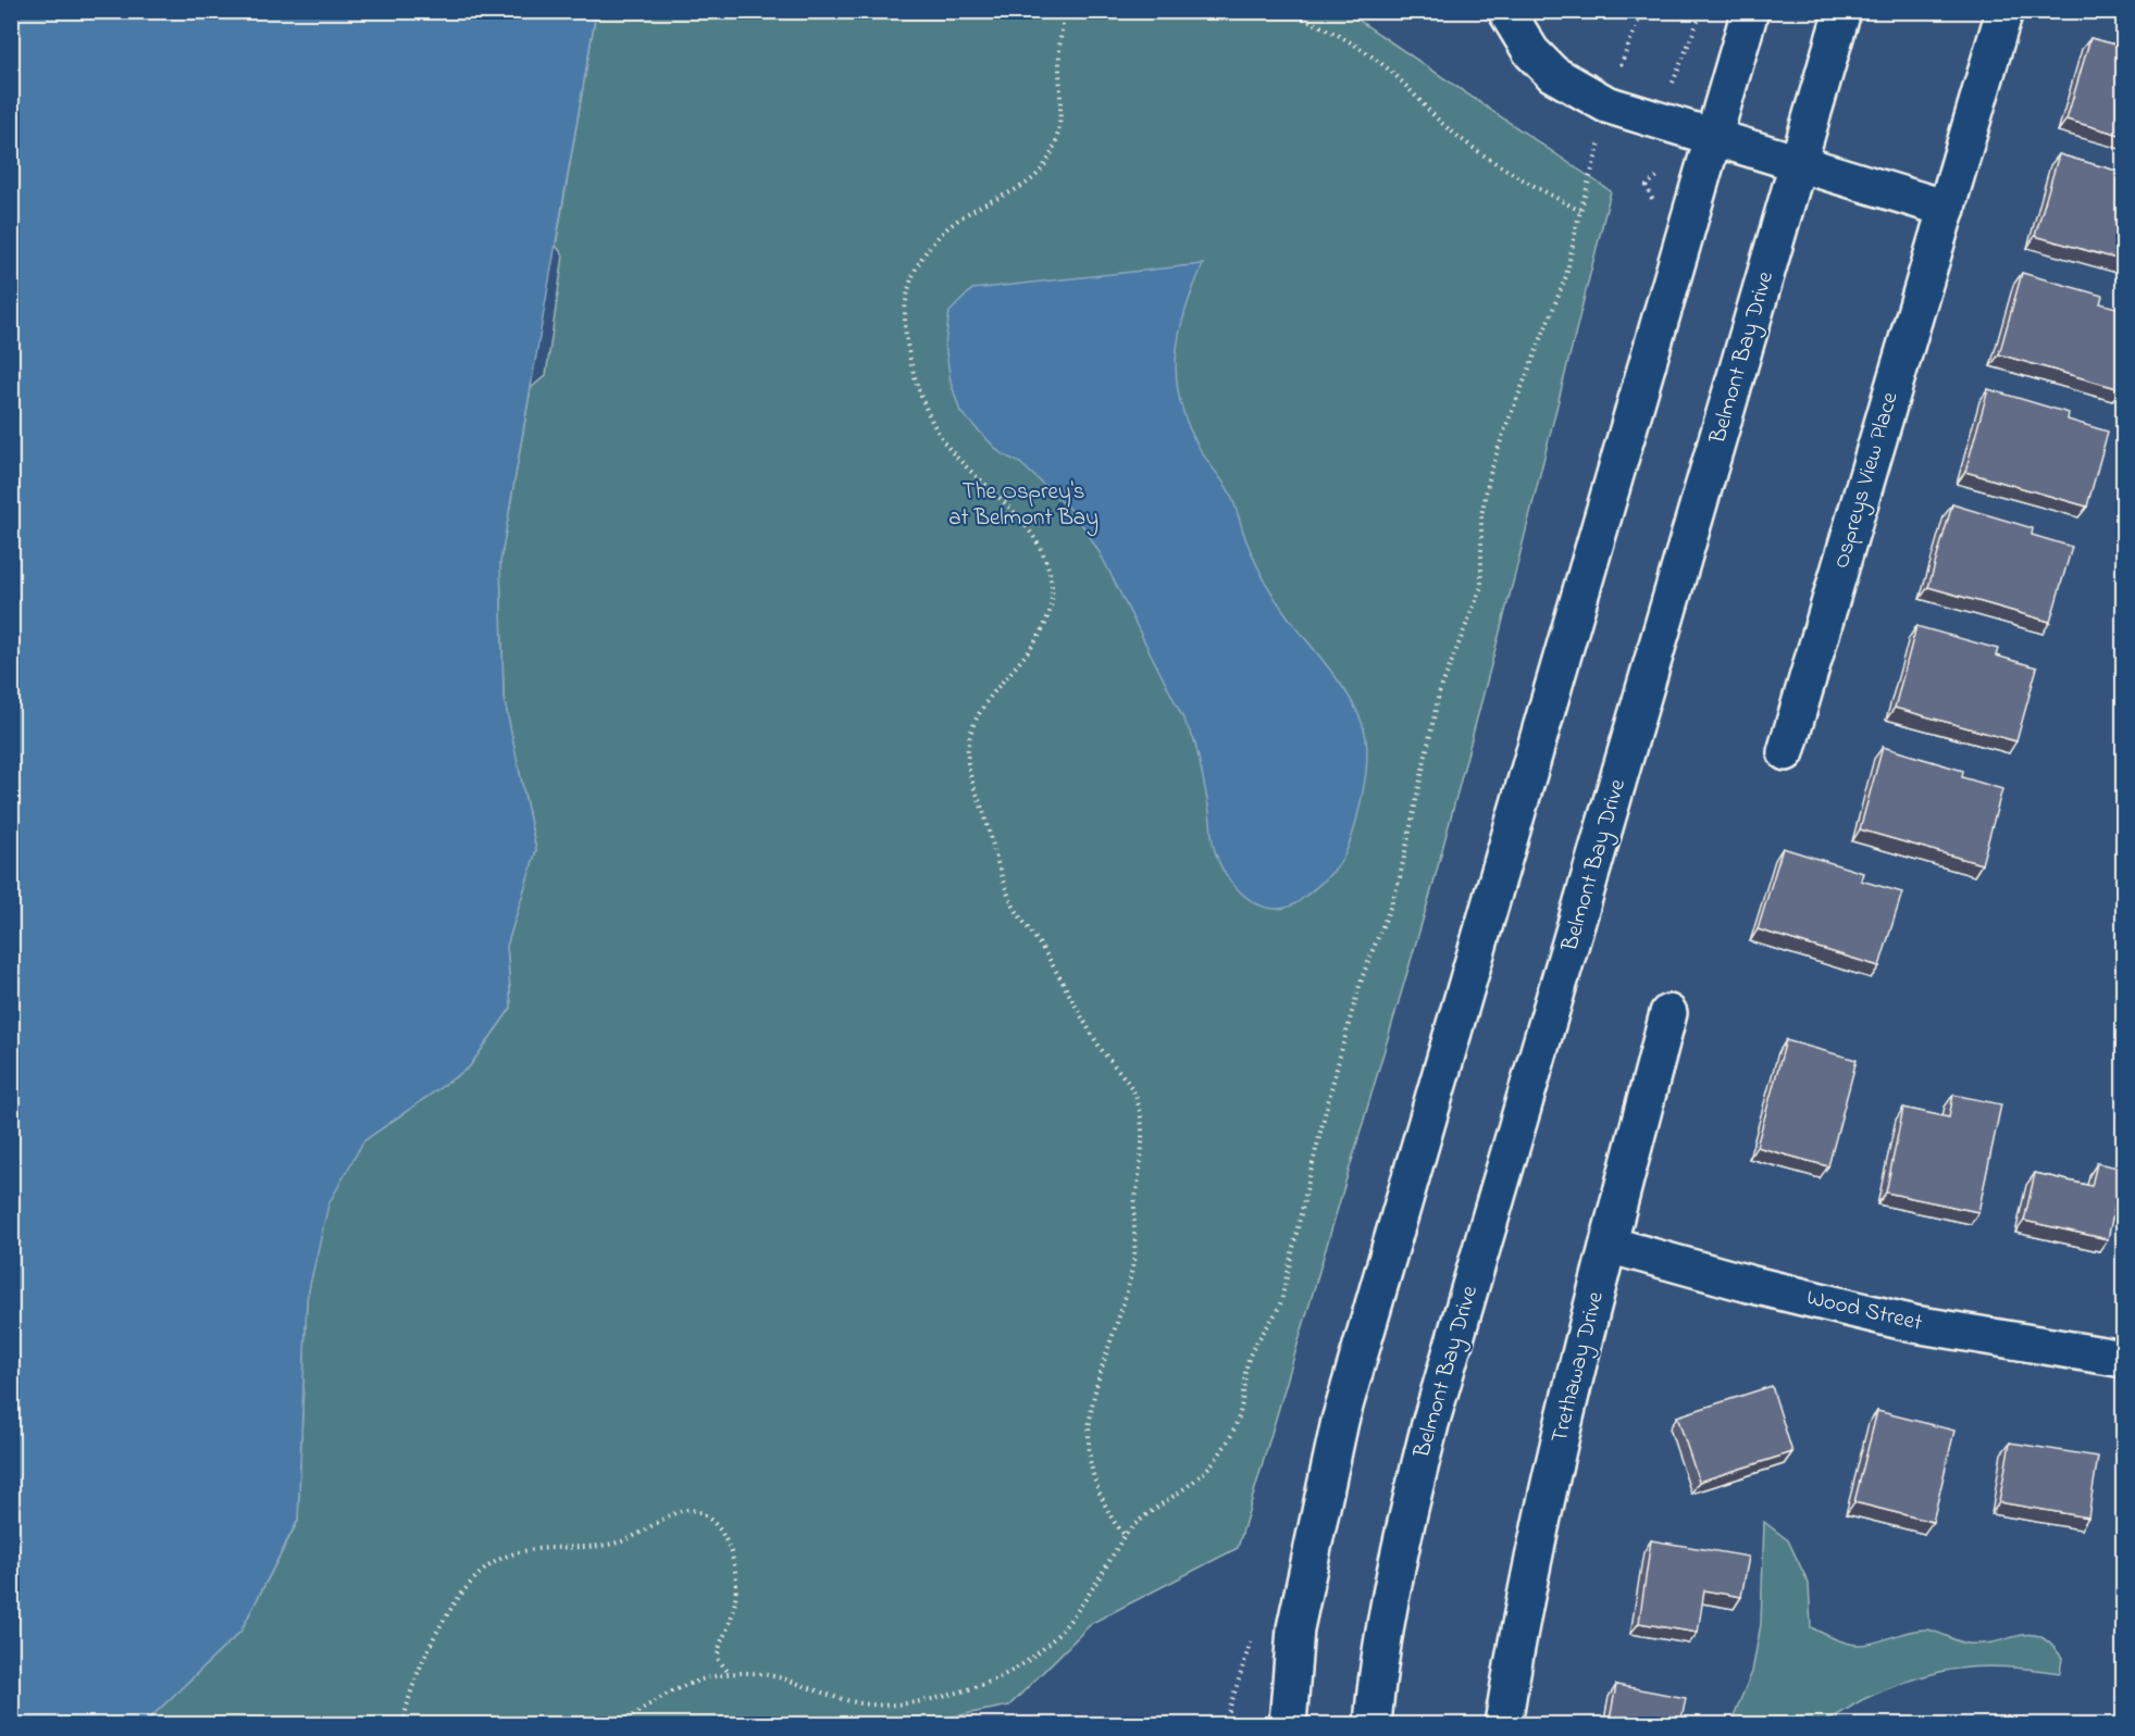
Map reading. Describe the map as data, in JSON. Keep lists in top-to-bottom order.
{
  "streets": {
    "street": [
      "Belmont Bay Drive",
      "Ospreys View Place",
      "Wood Street",
      "Trethaway Drive"
    ]
  },
  "crossings": [
    ["Wood Street", "Trethaway Drive"]
  ],
  "parks": ["The Osprey's at Belmont Bay"]
}
